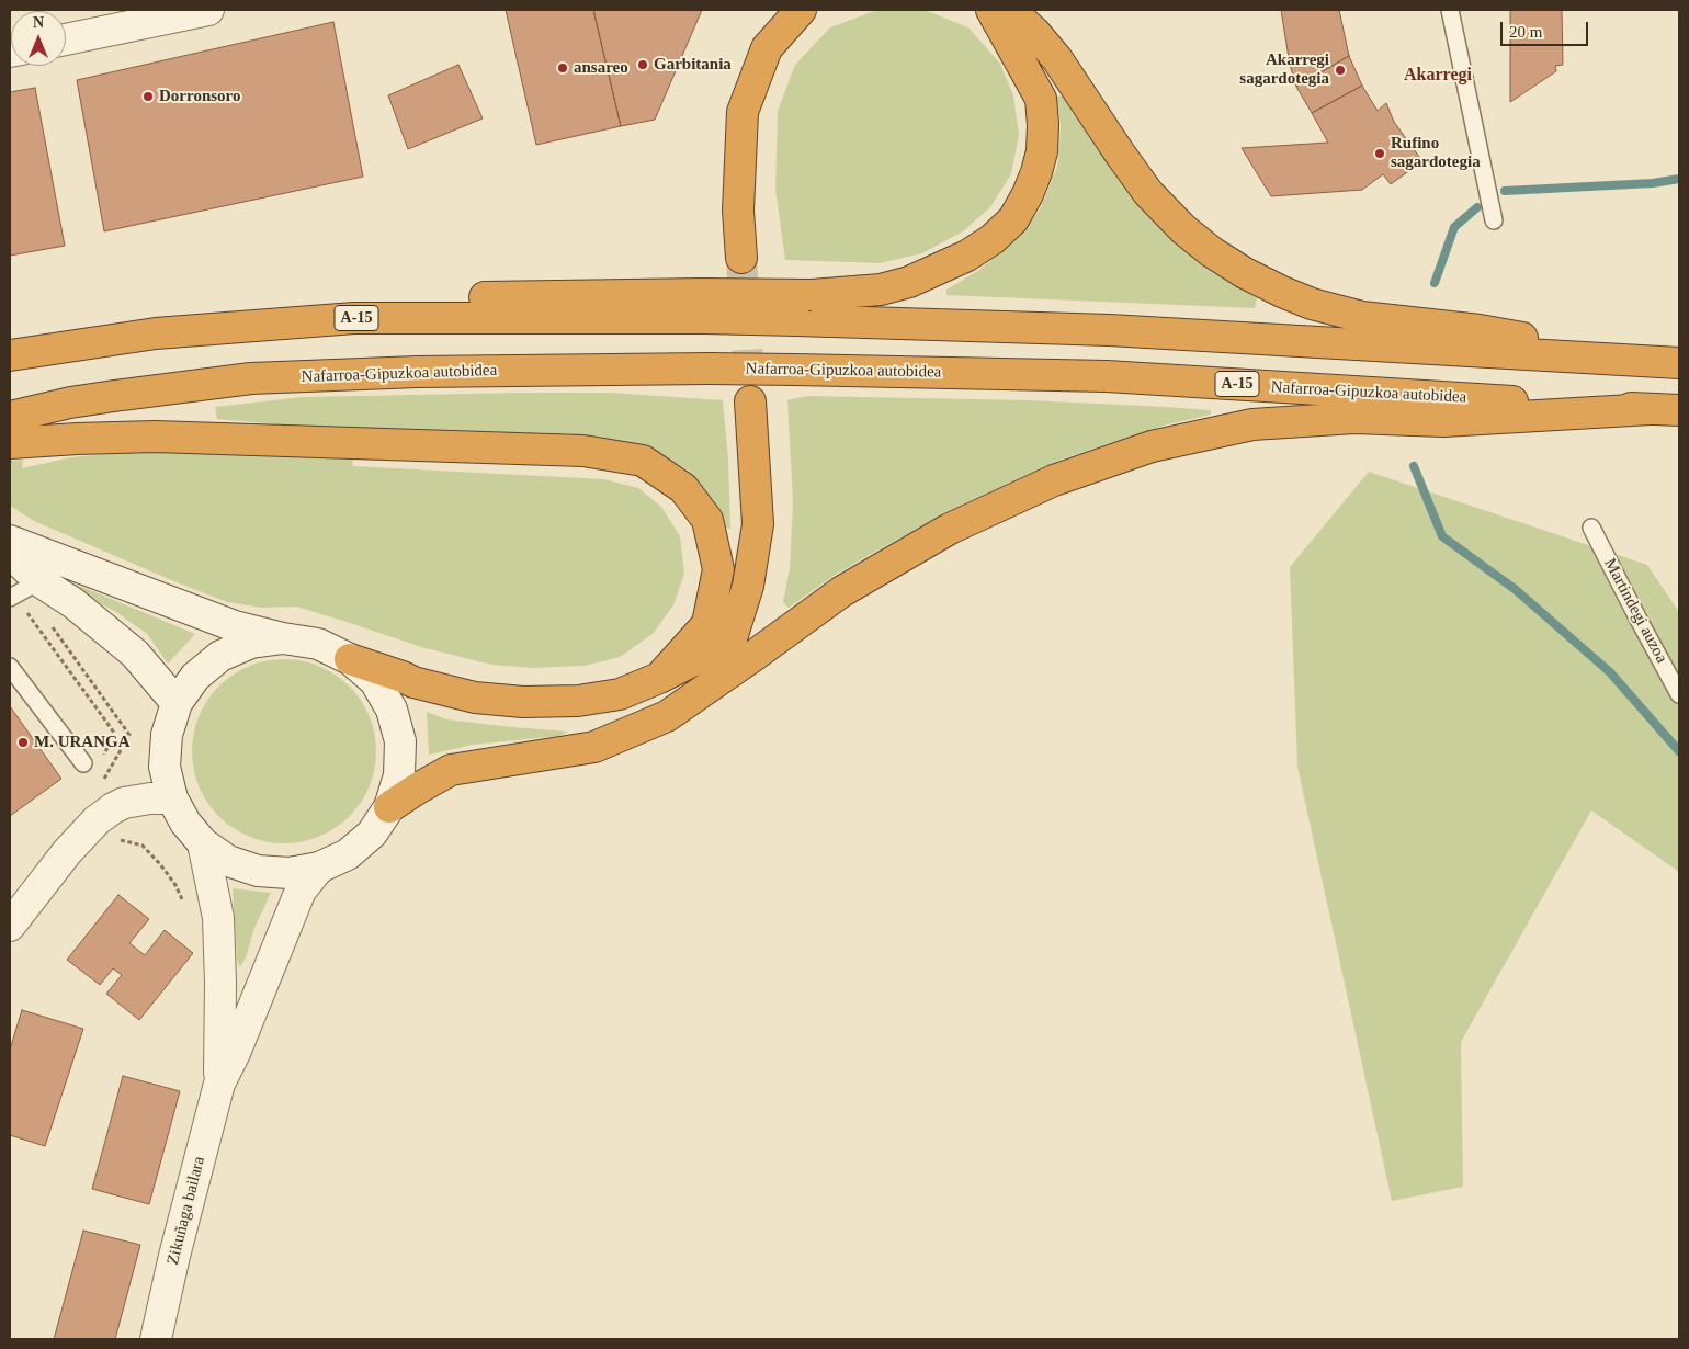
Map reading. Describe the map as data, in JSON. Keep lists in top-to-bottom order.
{
  "streets": {
    "highway": ["A-15", "Nafarroa-Gipuzkoa autobidea"],
    "main road": ["Zikuñaga bailara"],
    "lane": ["Martindegi auzoa"]
  },
  "districts": ["Akarregi"],
  "places": [
    "Garbitania",
    "ansareo",
    "Akarregi sagardotegia",
    "Dorronsoro",
    "Rufino sagardotegia",
    "M. URANGA"
  ],
  "scale_bar": "20 m",
  "north": "top"
}
